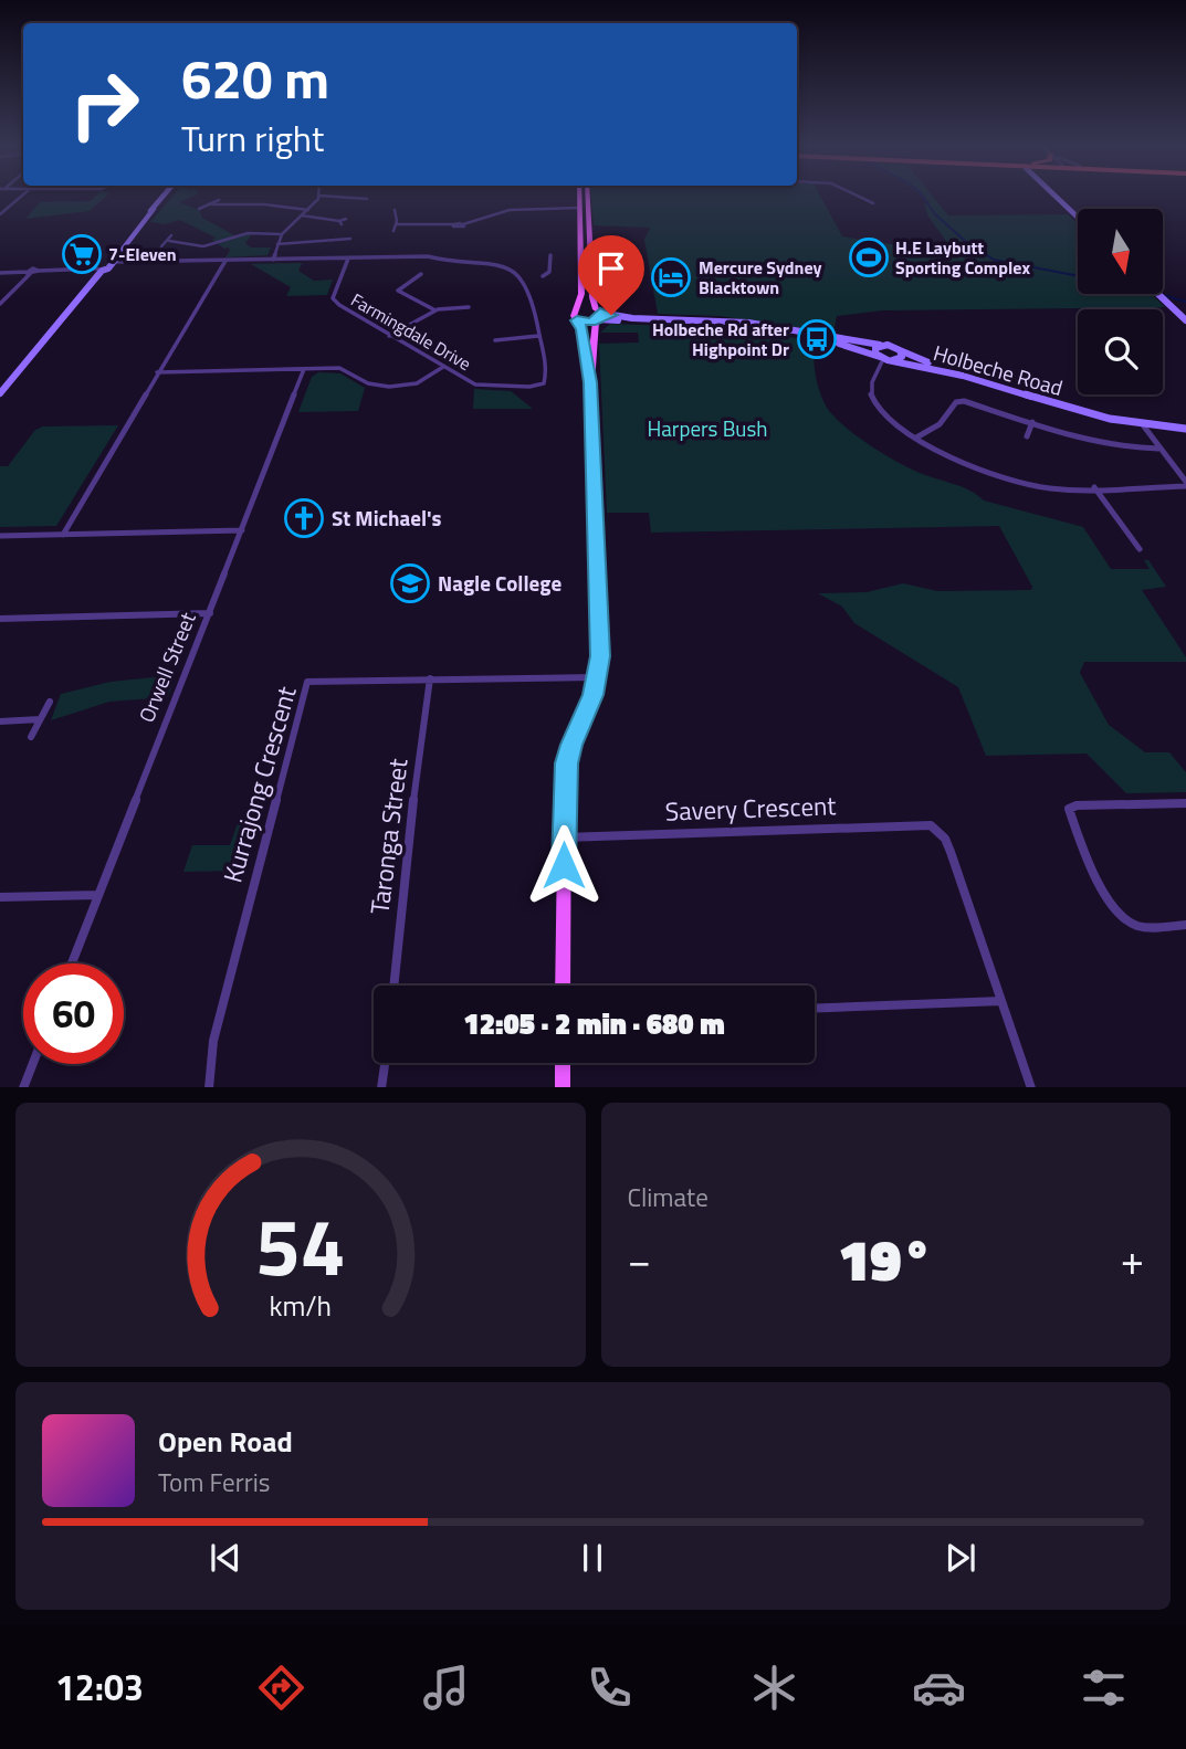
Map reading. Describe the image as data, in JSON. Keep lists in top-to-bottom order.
{
  "streets": {
    "street": [
      "Farmingdale Drive",
      "Holbeche Road",
      "Orwell Street",
      "Kurrajong Crescent",
      "Savery Crescent",
      "Taronga Street"
    ]
  },
  "crossings": [
    ["Kurrajong Crescent", "Taronga Street"]
  ],
  "parks": ["Harpers Bush"],
  "places": {
    "supermarket": ["7-Eleven"],
    "sports": ["H.E Laybutt Sporting Complex"],
    "hotel": ["Mercure Sydney Blacktown"],
    "bus stop": ["Holbeche Rd after Highpoint Dr"],
    "church": ["St Michael's"],
    "school or university": ["Nagle College"]
  },
  "north": "bottom",
  "page": {
    "turn": ["620 m", "Turn right"],
    "limit": "60",
    "trip": "12:05 · 2 min · 680 m",
    "tile": "Climate",
    "heat": ["−", "19°", "+"],
    "song": ["Open Road", "Tom Ferris"],
    "tabs": "12:03",
    "gauge": ["54", "km/h"]
  }
}
